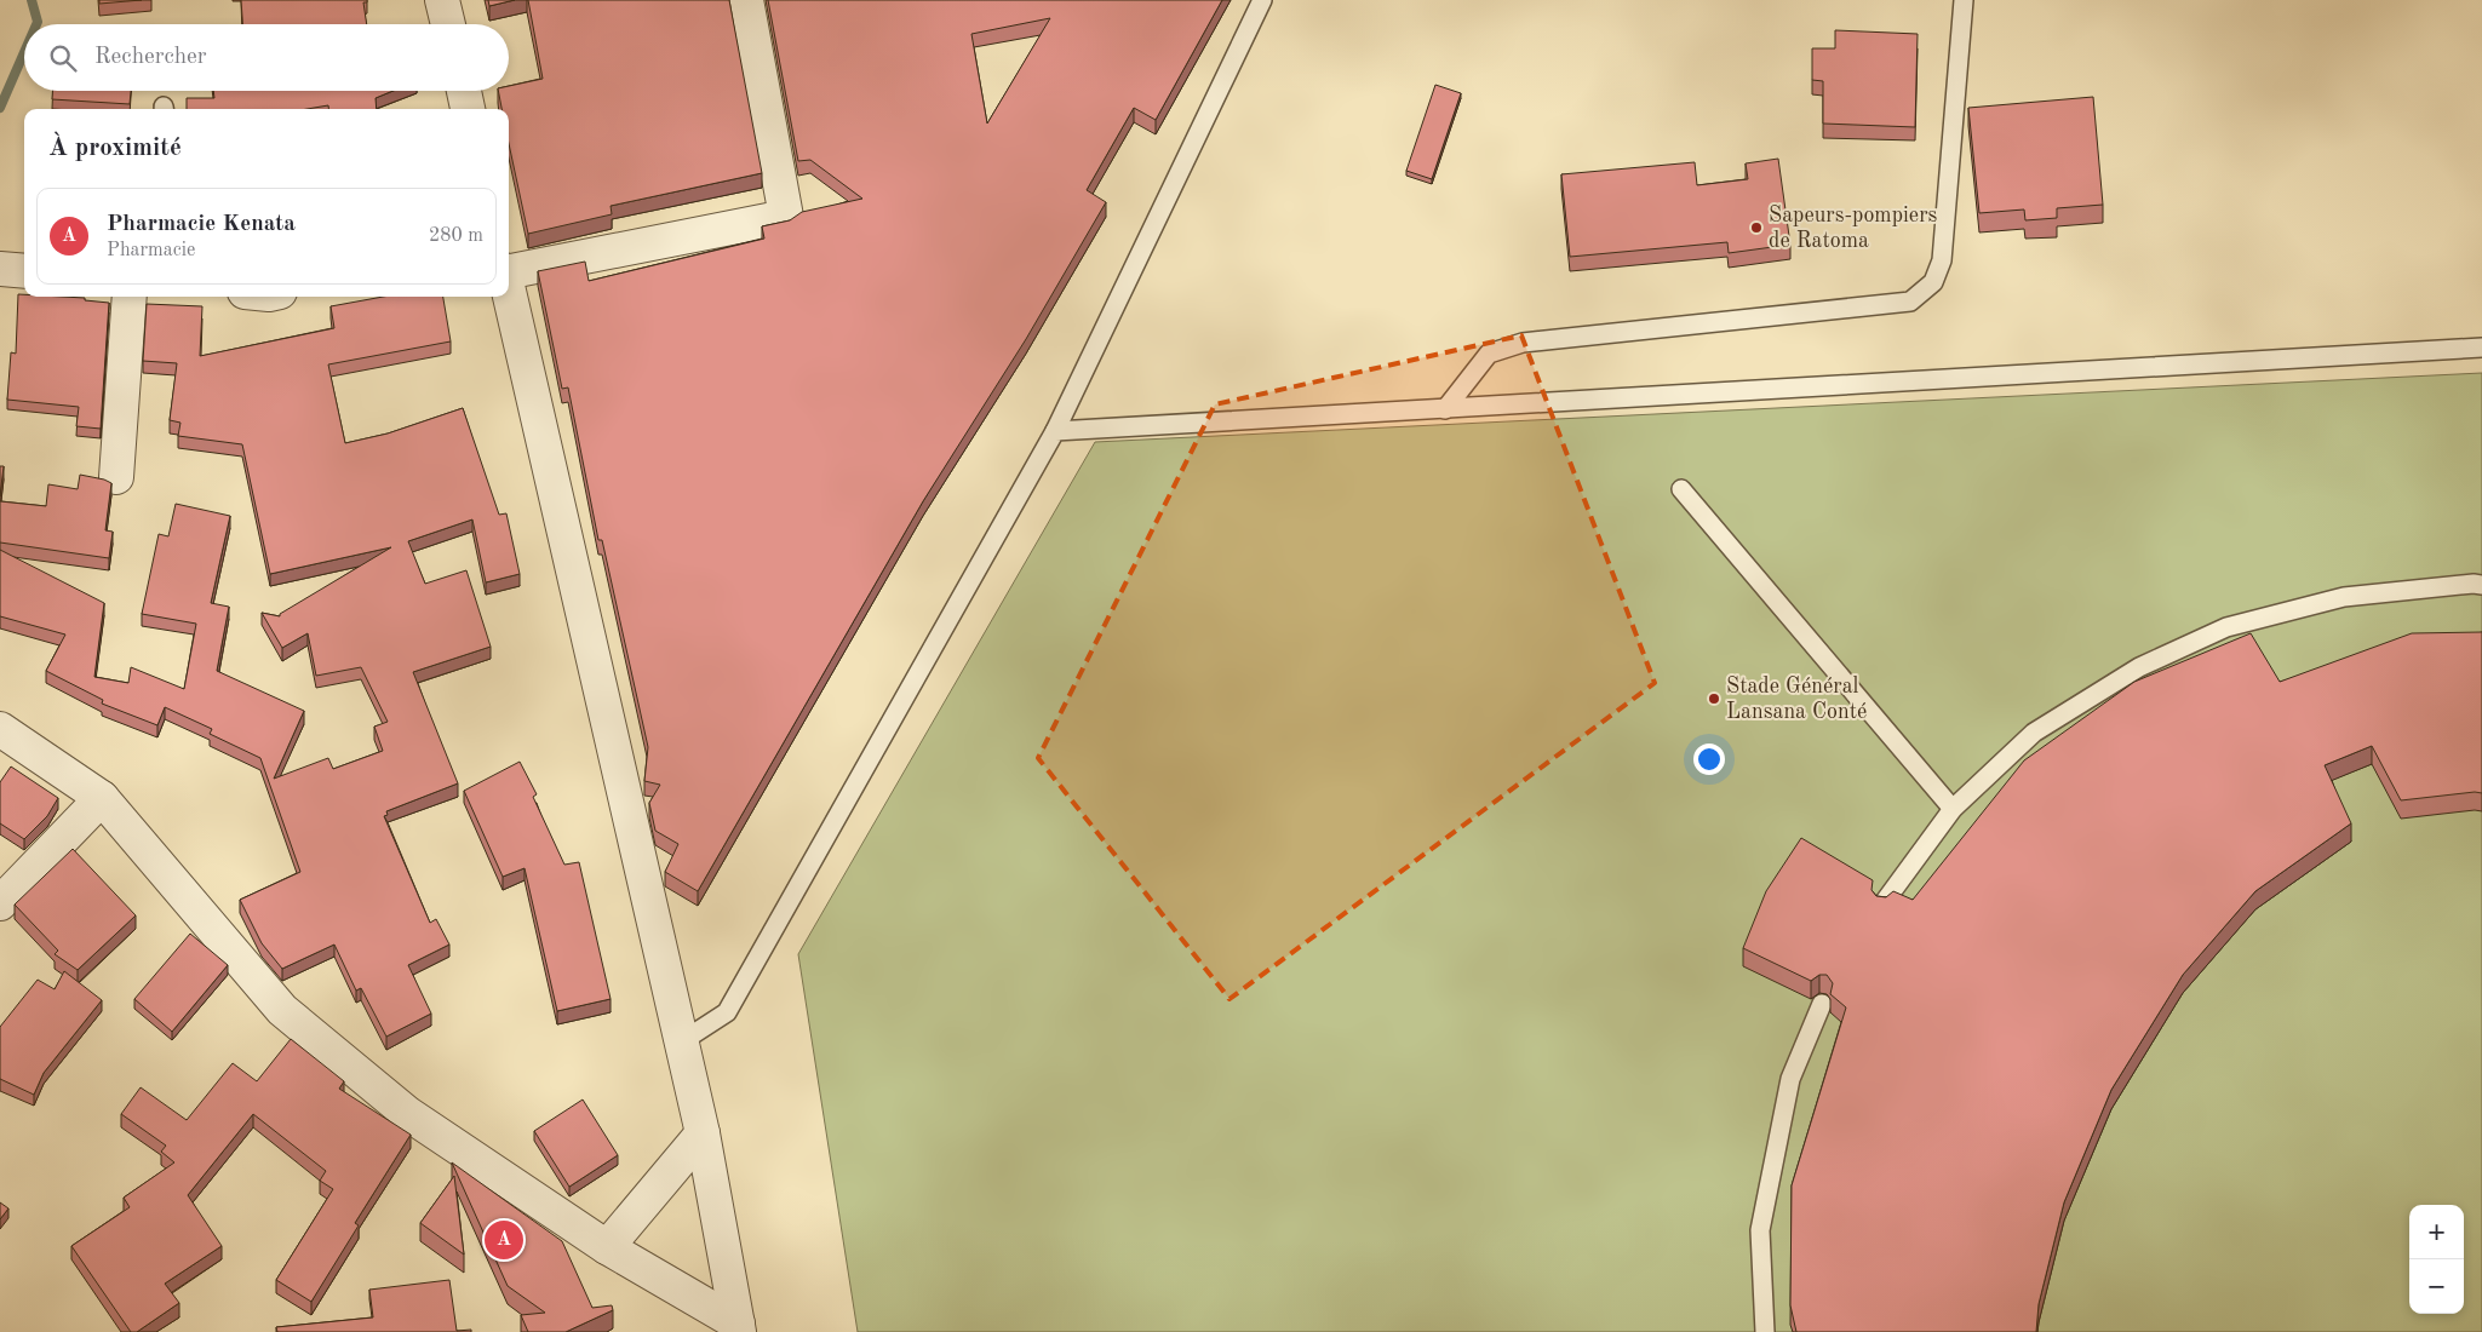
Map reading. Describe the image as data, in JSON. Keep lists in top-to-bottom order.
{
  "places": ["Sapeurs-pompiers de Ratoma", "Stade Général Lansana Conté"],
  "page": {
    "search": "Rechercher",
    "heading": "À proximité",
    "list": [
      {
        "mark": "A",
        "name": "Pharmacie Kenata",
        "note": "Pharmacie",
        "value": "280 m"
      }
    ],
    "map_buttons": ["+", "−"],
    "pins": "A"
  }
}
